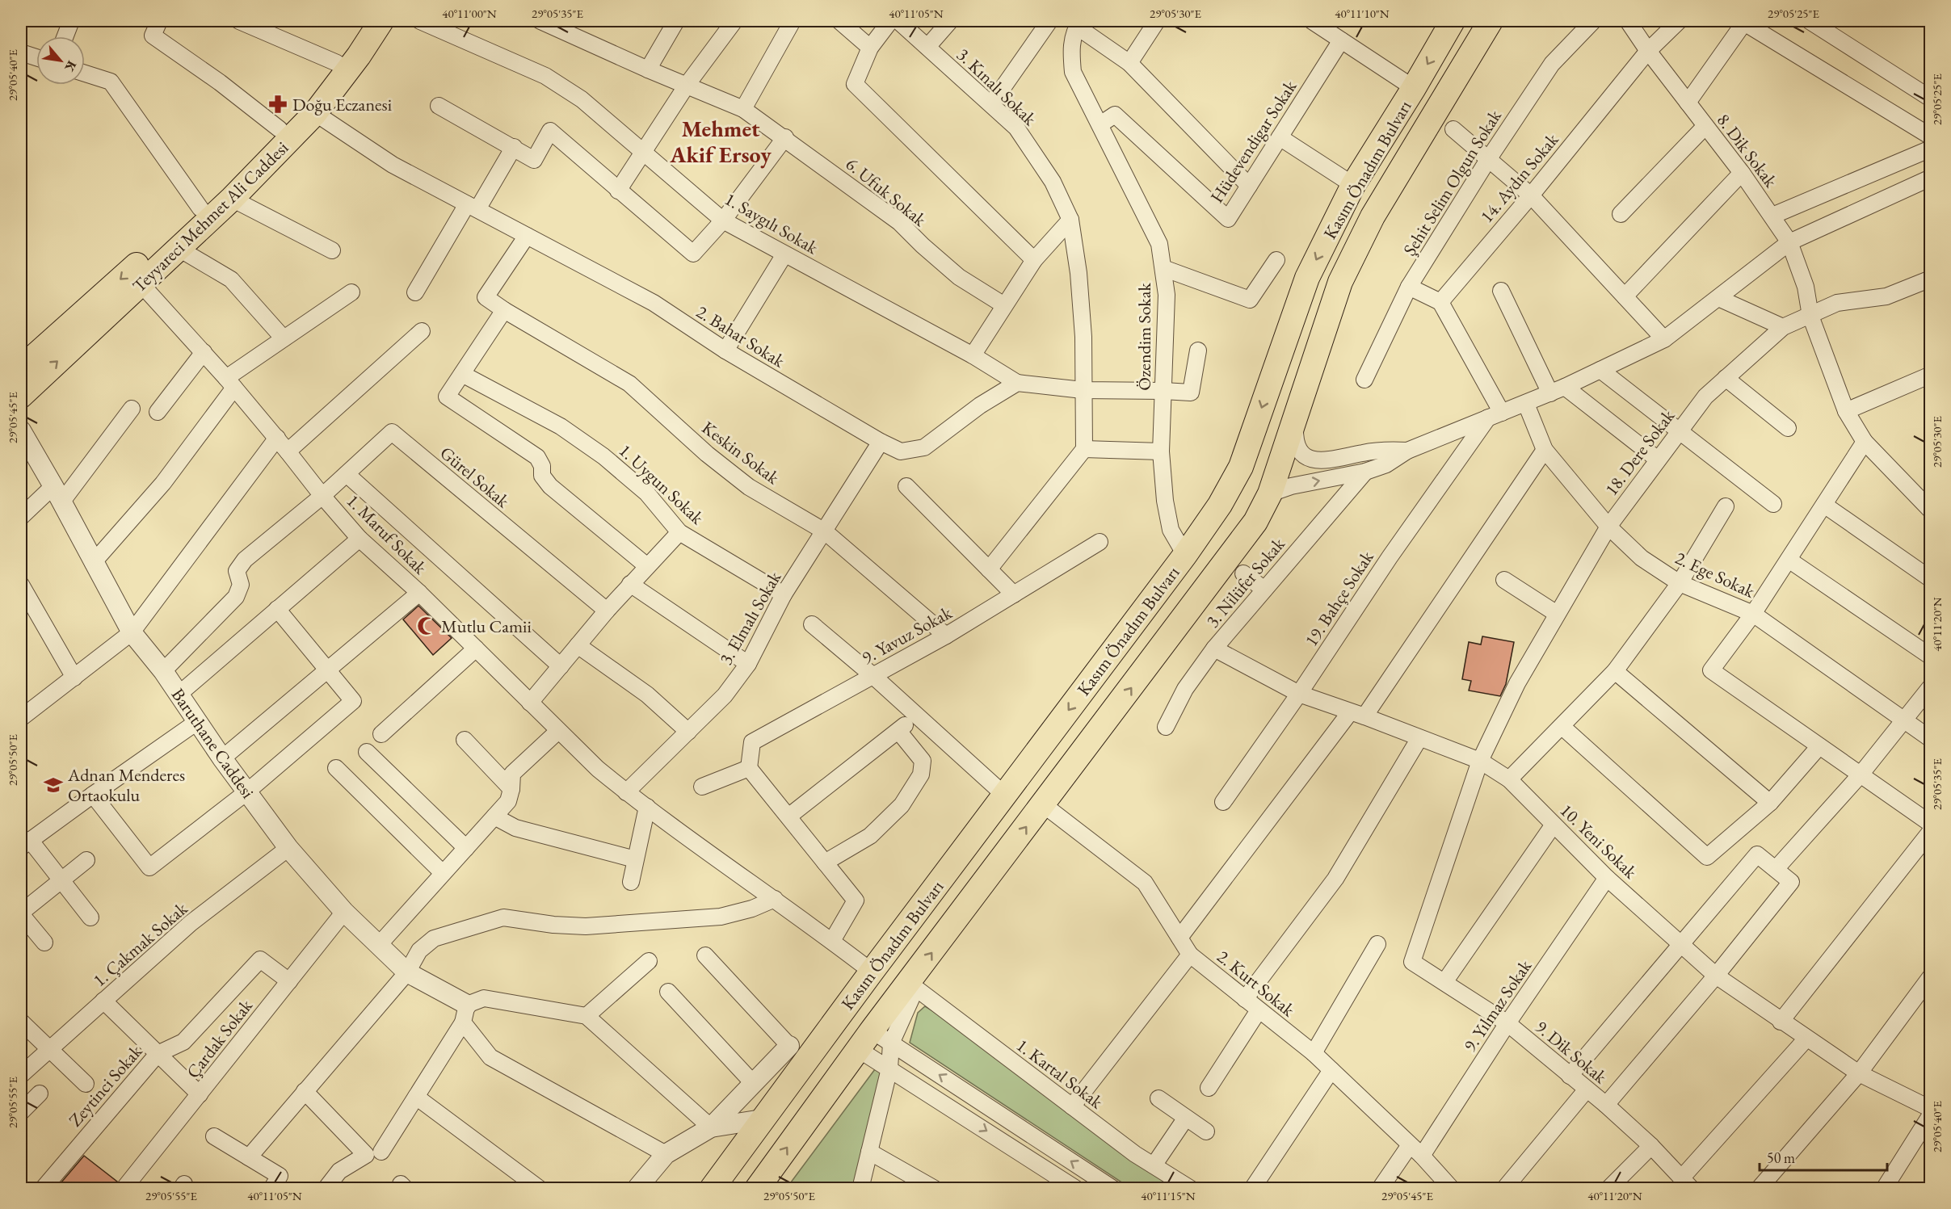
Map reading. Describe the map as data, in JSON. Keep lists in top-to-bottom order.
{
  "streets": {
    "main road": ["Kasım Önadım Bulvarı", "Teyyareci Mehmet Ali Caddesi"],
    "street": [
      "3. Kınalı Sokak",
      "Hüdevendigar Sokak",
      "8. Dik Sokak",
      "14. Aydın Sokak",
      "Şehit Selim Olgun Sokak",
      "6. Ufuk Sokak",
      "1. Saygılı Sokak",
      "2. Bahar Sokak",
      "Özendim Sokak",
      "Keskin Sokak",
      "18. Dere Sokak",
      "Gürel Sokak",
      "1. Uygun Sokak",
      "1. Maruf Sokak",
      "2. Ege Sokak",
      "3. Nilüfer Sokak",
      "19. Bahçe Sokak",
      "3. Elmalı Sokak",
      "9. Yavuz Sokak",
      "Baruthane Caddesi",
      "10. Yeni Sokak",
      "1. Çakmak Sokak",
      "2. Kurt Sokak",
      "9. Yılmaz Sokak",
      "Çardak Sokak",
      "9. Dik Sokak",
      "1. Kartal Sokak",
      "Zeytinci Sokak"
    ]
  },
  "crossings": [
    ["Hüdevendigar Sokak", "Özendim Sokak"],
    ["8. Dik Sokak", "14. Aydın Sokak"],
    ["8. Dik Sokak", "18. Dere Sokak"],
    ["Kasım Önadım Bulvarı", "Özendim Sokak"],
    ["Kasım Önadım Bulvarı", "1. Maruf Sokak"],
    ["Kasım Önadım Bulvarı", "2. Kurt Sokak"],
    ["Kasım Önadım Bulvarı", "1. Kartal Sokak"],
    ["Teyyareci Mehmet Ali Caddesi", "2. Bahar Sokak"],
    ["Teyyareci Mehmet Ali Caddesi", "1. Maruf Sokak"],
    ["1. Saygılı Sokak", "2. Bahar Sokak"],
    ["2. Bahar Sokak", "Keskin Sokak"],
    ["2. Bahar Sokak", "3. Elmalı Sokak"],
    ["Keskin Sokak", "3. Elmalı Sokak"],
    ["Keskin Sokak", "9. Yavuz Sokak"],
    ["18. Dere Sokak", "2. Ege Sokak"],
    ["18. Dere Sokak", "10. Yeni Sokak"],
    ["18. Dere Sokak", "9. Dik Sokak"],
    ["Gürel Sokak", "1. Maruf Sokak"],
    ["Gürel Sokak", "Baruthane Caddesi"],
    ["1. Uygun Sokak", "3. Elmalı Sokak"],
    ["1. Maruf Sokak", "3. Elmalı Sokak"],
    ["3. Nilüfer Sokak", "10. Yeni Sokak"],
    ["19. Bahçe Sokak", "10. Yeni Sokak"],
    ["Baruthane Caddesi", "1. Çakmak Sokak"],
    ["Baruthane Caddesi", "Çardak Sokak"],
    ["10. Yeni Sokak", "9. Yılmaz Sokak"],
    ["2. Kurt Sokak", "9. Yılmaz Sokak"],
    ["9. Yılmaz Sokak", "9. Dik Sokak"],
    ["Çardak Sokak", "Zeytinci Sokak"]
  ],
  "districts": ["Mehmet Akif Ersoy"],
  "places": {
    "pharmacy": ["Doğu Eczanesi"],
    "mosque": ["Mutlu Camii"],
    "school or university": ["Adnan Menderes Ortaokulu"]
  },
  "scale_bar": "50 m",
  "north": "bottom right",
  "coordinates": [
    "40°11'00\"N",
    "29°05'35\"E",
    "40°11'05\"N",
    "29°05'30\"E",
    "40°11'10\"N",
    "29°05'25\"E",
    "29°05'40\"E",
    "29°05'45\"E",
    "40°11'20\"N",
    "29°05'50\"E",
    "29°05'55\"E",
    "40°11'15\"N"
  ]
}
